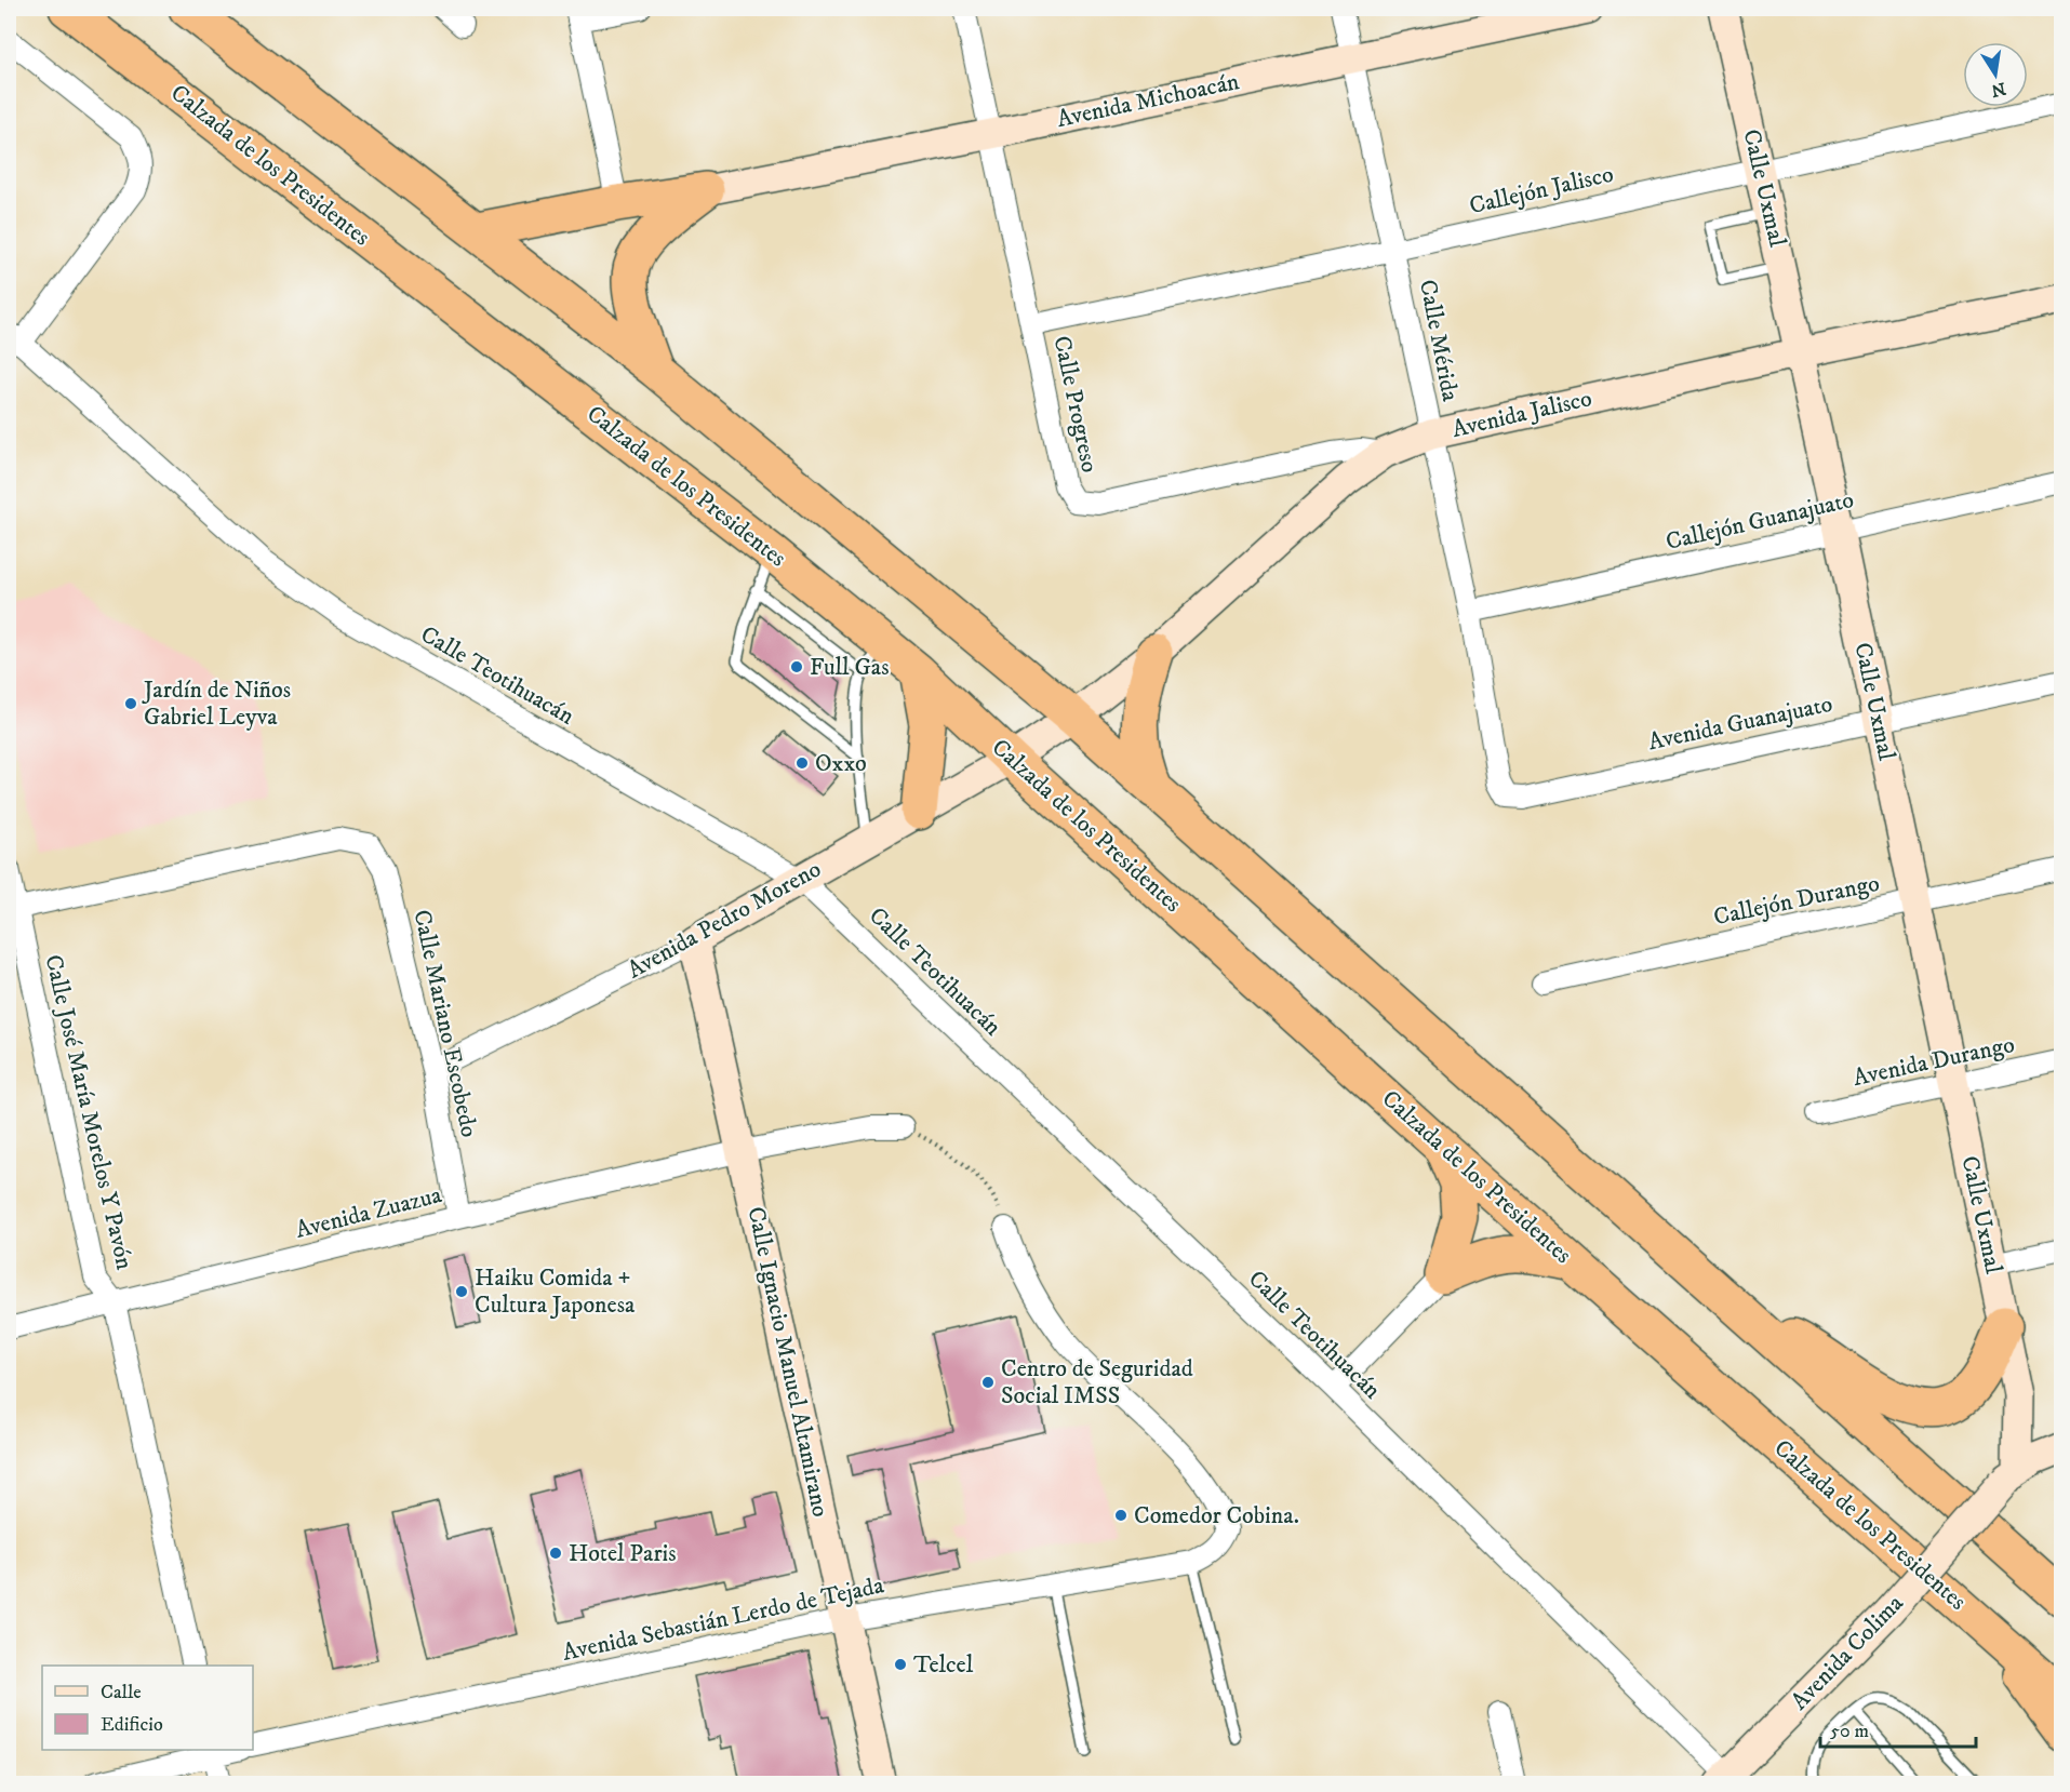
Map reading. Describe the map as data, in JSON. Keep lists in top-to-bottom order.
{
  "streets": {
    "highway": ["Calzada de los Presidentes"],
    "street": [
      "Avenida Michoacán",
      "Calle Uxmal",
      "Callejón Jalisco",
      "Calle Mérida",
      "Calle Progreso",
      "Avenida Jalisco",
      "Callejón Guanajuato",
      "Calle Teotihuacán",
      "Avenida Guanajuato",
      "Callejón Durango",
      "Avenida Pedro Moreno",
      "Calle Mariano Escobedo",
      "Avenida Durango",
      "Calle José María Morelos Y Pavón",
      "Avenida Zuazua",
      "Calle Ignacio Manuel Altamirano",
      "Avenida Sebastián Lerdo de Tejada",
      "Avenida Colima"
    ]
  },
  "crossings": [
    ["Avenida Michoacán", "Calle Mérida"],
    ["Avenida Michoacán", "Calle Progreso"],
    ["Calzada de los Presidentes", "Avenida Jalisco"],
    ["Calzada de los Presidentes", "Avenida Pedro Moreno"],
    ["Calle Uxmal", "Callejón Jalisco"],
    ["Calle Uxmal", "Avenida Jalisco"],
    ["Calle Uxmal", "Callejón Guanajuato"],
    ["Calle Uxmal", "Avenida Guanajuato"],
    ["Calle Uxmal", "Callejón Durango"],
    ["Calle Uxmal", "Avenida Durango"],
    ["Calle Uxmal", "Avenida Colima"],
    ["Callejón Jalisco", "Calle Mérida"],
    ["Callejón Jalisco", "Calle Progreso"],
    ["Calle Mérida", "Avenida Jalisco"],
    ["Calle Mérida", "Callejón Guanajuato"],
    ["Calle Mérida", "Avenida Guanajuato"],
    ["Calle Progreso", "Avenida Jalisco"],
    ["Avenida Jalisco", "Avenida Pedro Moreno"],
    ["Calle Teotihuacán", "Avenida Pedro Moreno"],
    ["Calle Teotihuacán", "Avenida Colima"],
    ["Avenida Pedro Moreno", "Calle Mariano Escobedo"],
    ["Avenida Pedro Moreno", "Calle Ignacio Manuel Altamirano"],
    ["Calle Mariano Escobedo", "Calle José María Morelos Y Pavón"],
    ["Calle Mariano Escobedo", "Avenida Zuazua"],
    ["Calle José María Morelos Y Pavón", "Avenida Zuazua"],
    ["Avenida Zuazua", "Calle Ignacio Manuel Altamirano"],
    ["Calle Ignacio Manuel Altamirano", "Avenida Sebastián Lerdo de Tejada"]
  ],
  "places": [
    "Full Gas",
    "Jardín de Niños Gabriel Leyva",
    "Oxxo",
    "Haiku Comida + Cultura Japonesa",
    "Centro de Seguridad Social IMSS",
    "Comedor Cobina.",
    "Hotel Paris",
    "Telcel"
  ],
  "legend": ["Calle", "Edificio"],
  "scale_bar": "50 m",
  "north": "bottom"
}
